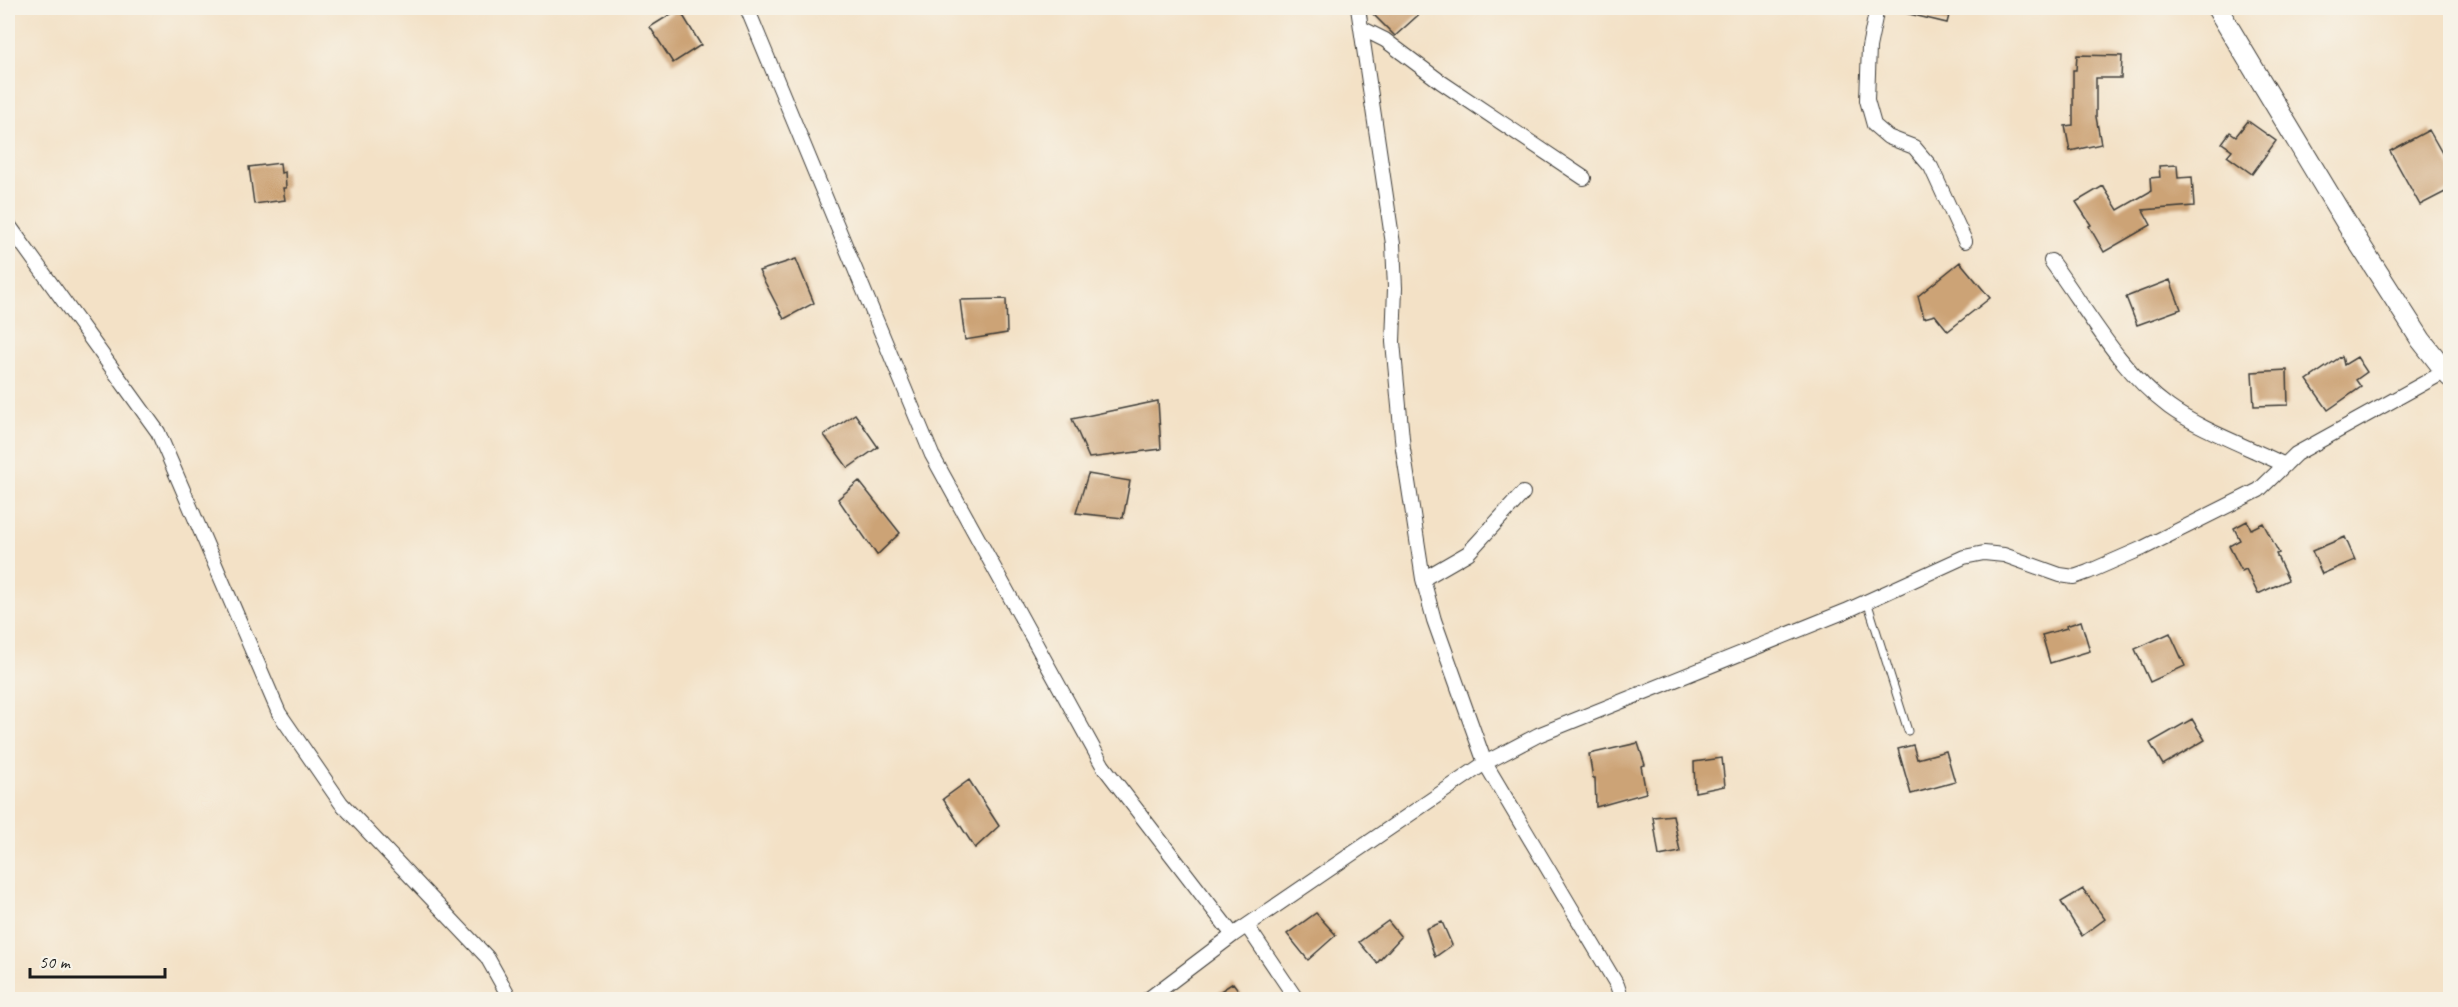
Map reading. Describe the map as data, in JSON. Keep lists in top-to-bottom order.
{
  "scale_bar": "50 m"
}
